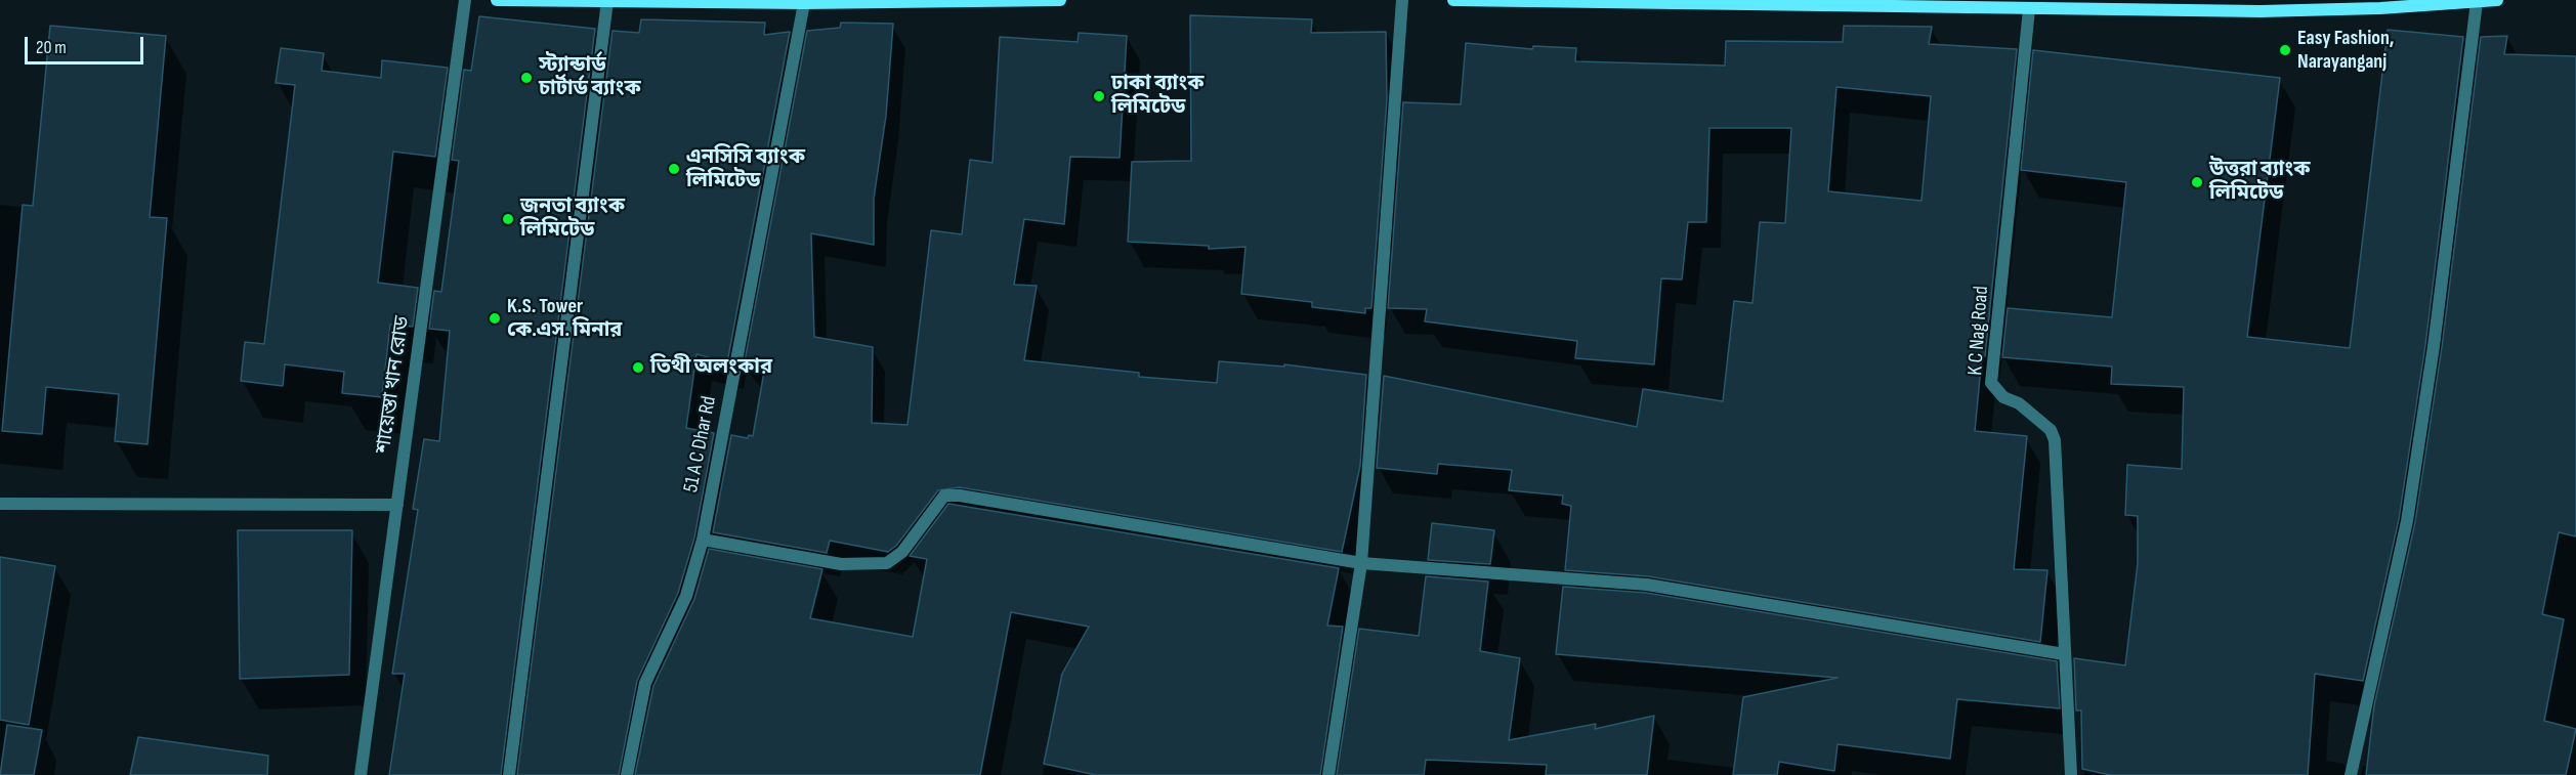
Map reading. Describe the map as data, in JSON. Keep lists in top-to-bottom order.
{
  "streets": {
    "street": ["K C Nag Road", "শায়েস্তা খান রোড", "51 A C Dhar Rd"]
  },
  "places": [
    "Easy Fashion, Narayanganj",
    "স্ট্যান্ডার্ড চার্টার্ড ব্যাংক",
    "ঢাকা ব্যাংক লিমিটেড",
    "এনসিসি ব্যাংক লিমিটেড",
    "উত্তরা ব্যাংক লিমিটেড",
    "জনতা ব্যাংক লিমিটেড",
    "K.S. Tower কে.এস. মিনার",
    "তিথী অলংকার"
  ],
  "scale_bar": "20 m"
}
